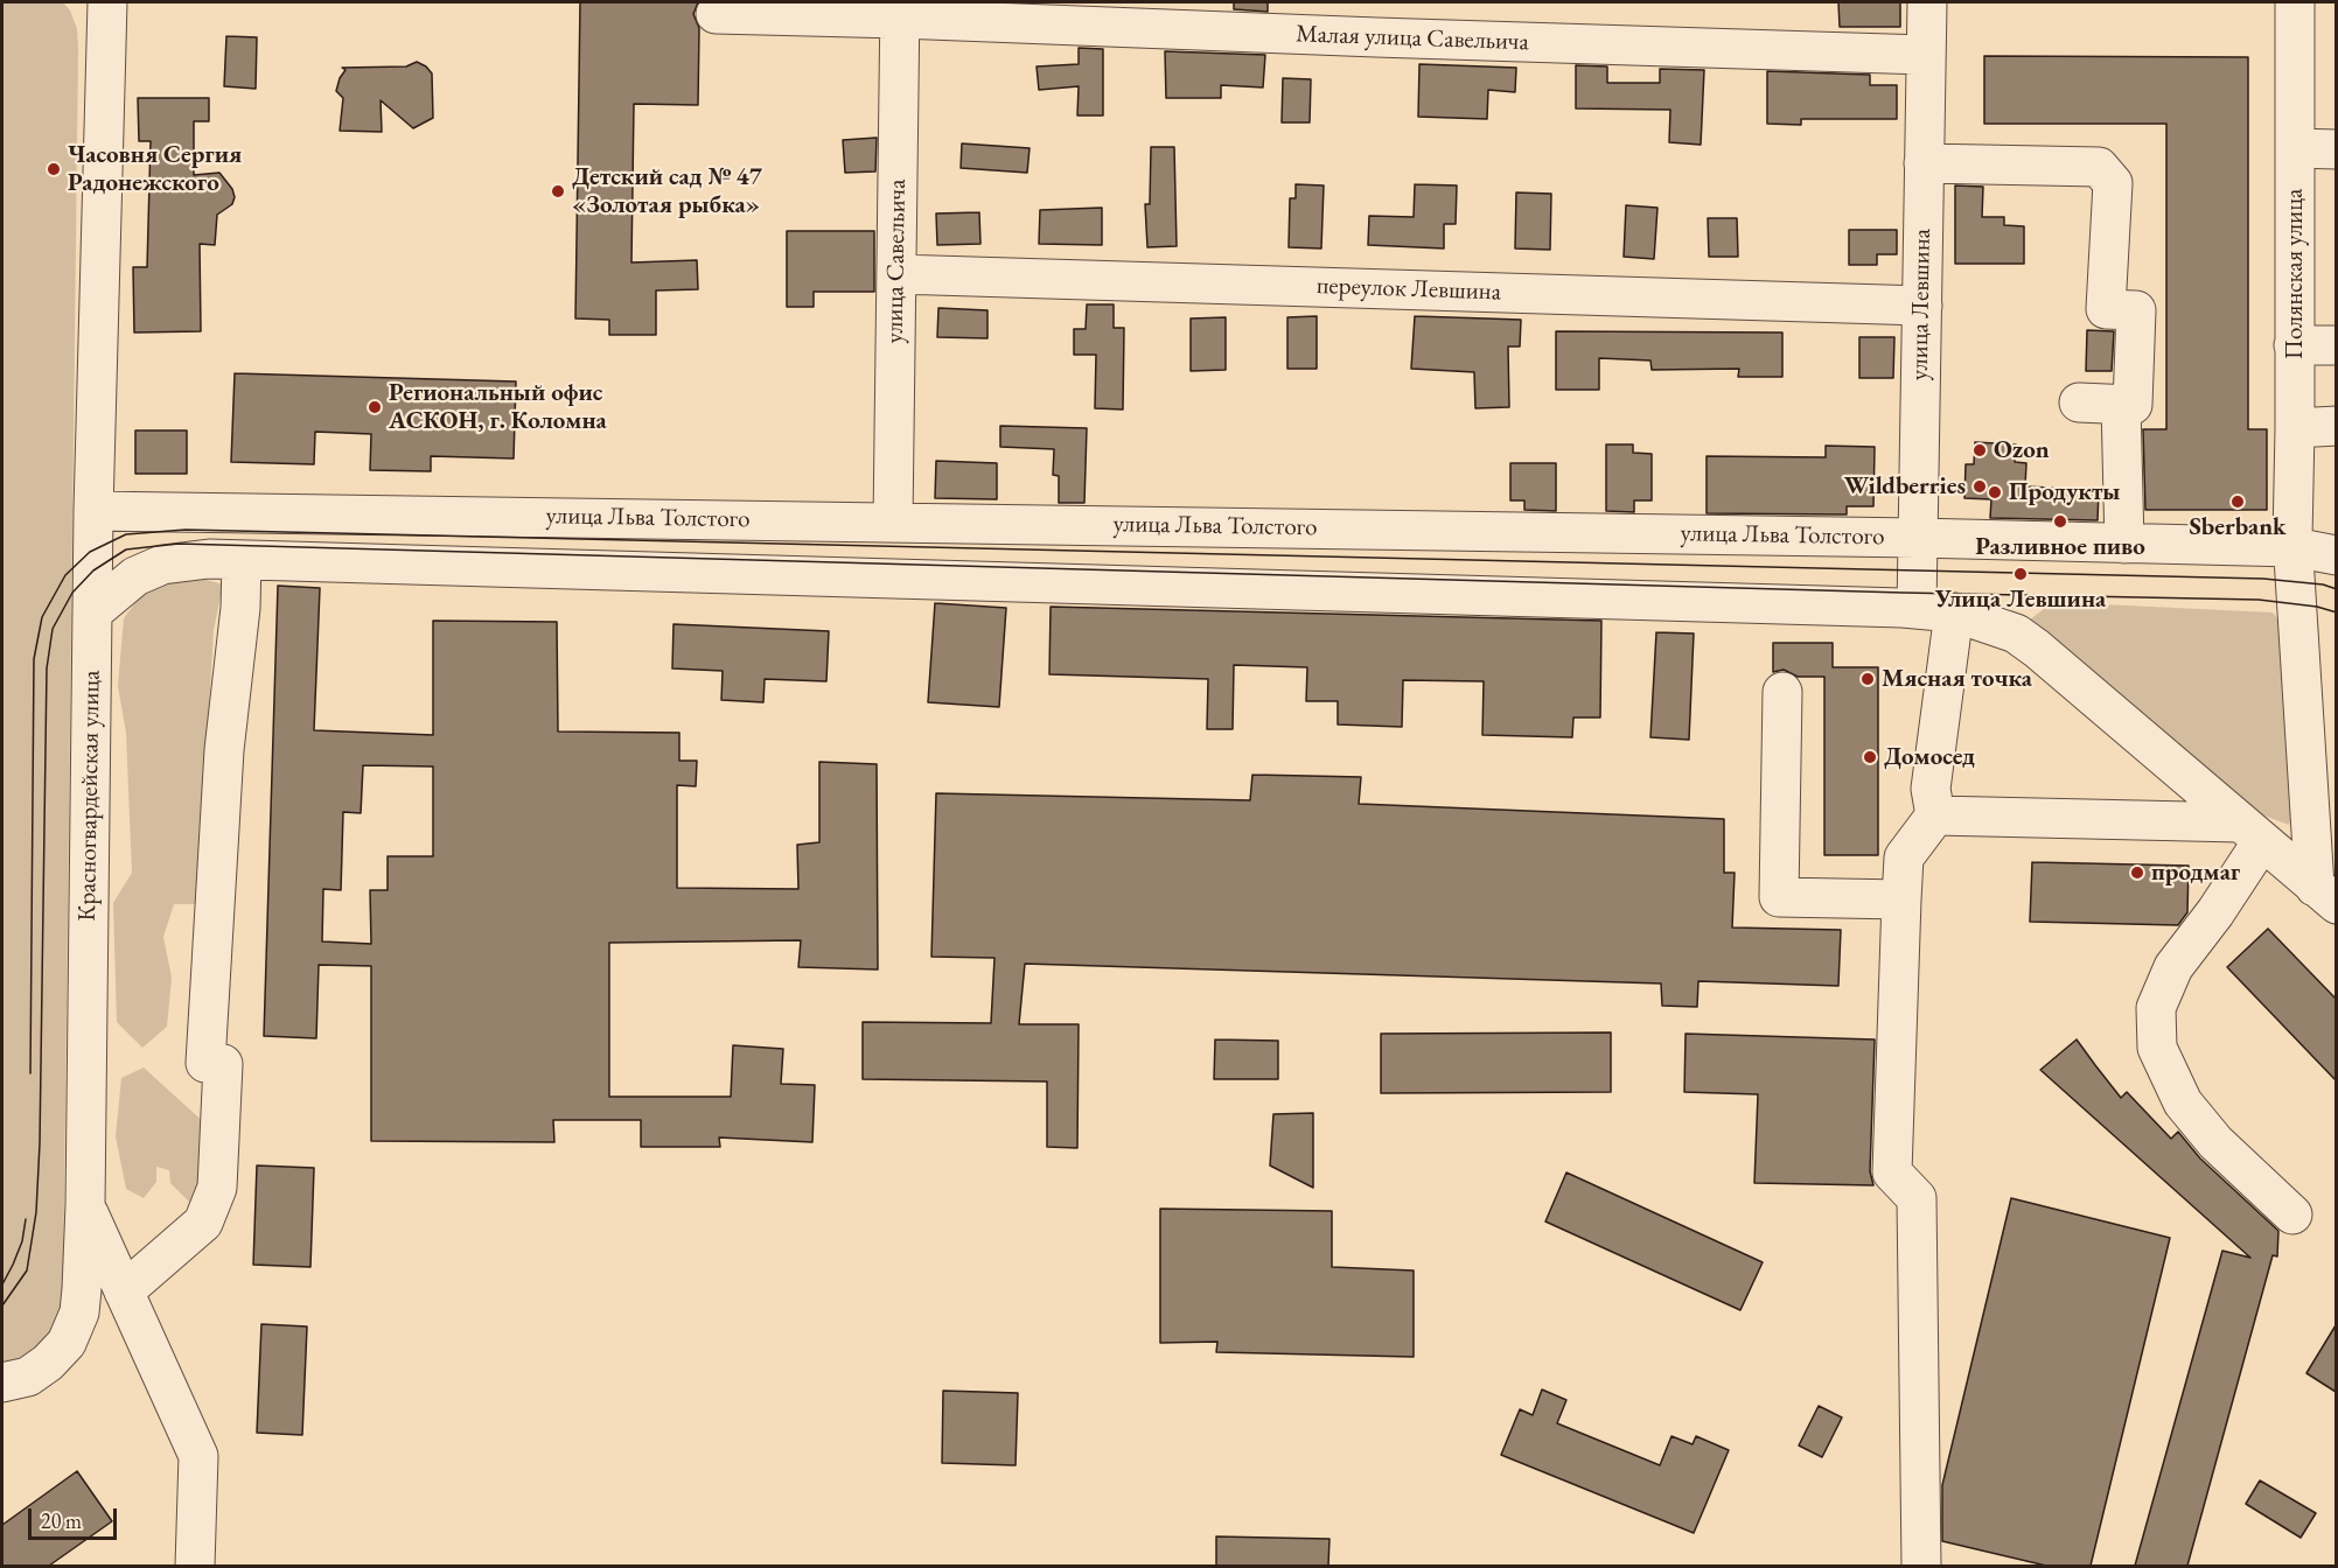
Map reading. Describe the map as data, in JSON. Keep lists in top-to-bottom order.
{
  "streets": {
    "street": [
      "Малая улица Савельича",
      "улица Савельича",
      "Полянская улица",
      "переулок Левшина",
      "улица Левшина",
      "улица Льва Толстого",
      "Красногвардейская улица"
    ]
  },
  "crossings": [
    ["Малая улица Савельича", "улица Савельича"],
    ["Малая улица Савельича", "улица Левшина"],
    ["улица Савельича", "переулок Левшина"],
    ["улица Савельича", "улица Льва Толстого"],
    ["Полянская улица", "улица Льва Толстого"],
    ["переулок Левшина", "улица Левшина"],
    ["улица Левшина", "улица Льва Толстого"],
    ["улица Льва Толстого", "Красногвардейская улица"]
  ],
  "places": [
    "Часовня Сергия Радонежского",
    "Детский сад № 47 «Золотая рыбка»",
    "Региональный офис АСКОН, г. Коломна",
    "Ozon",
    "Wildberries",
    "Продукты",
    "Sberbank",
    "Разливное пиво",
    "Улица Левшина",
    "Мясная точка",
    "Домосед",
    "продмаг"
  ],
  "scale_bar": "20 m"
}
